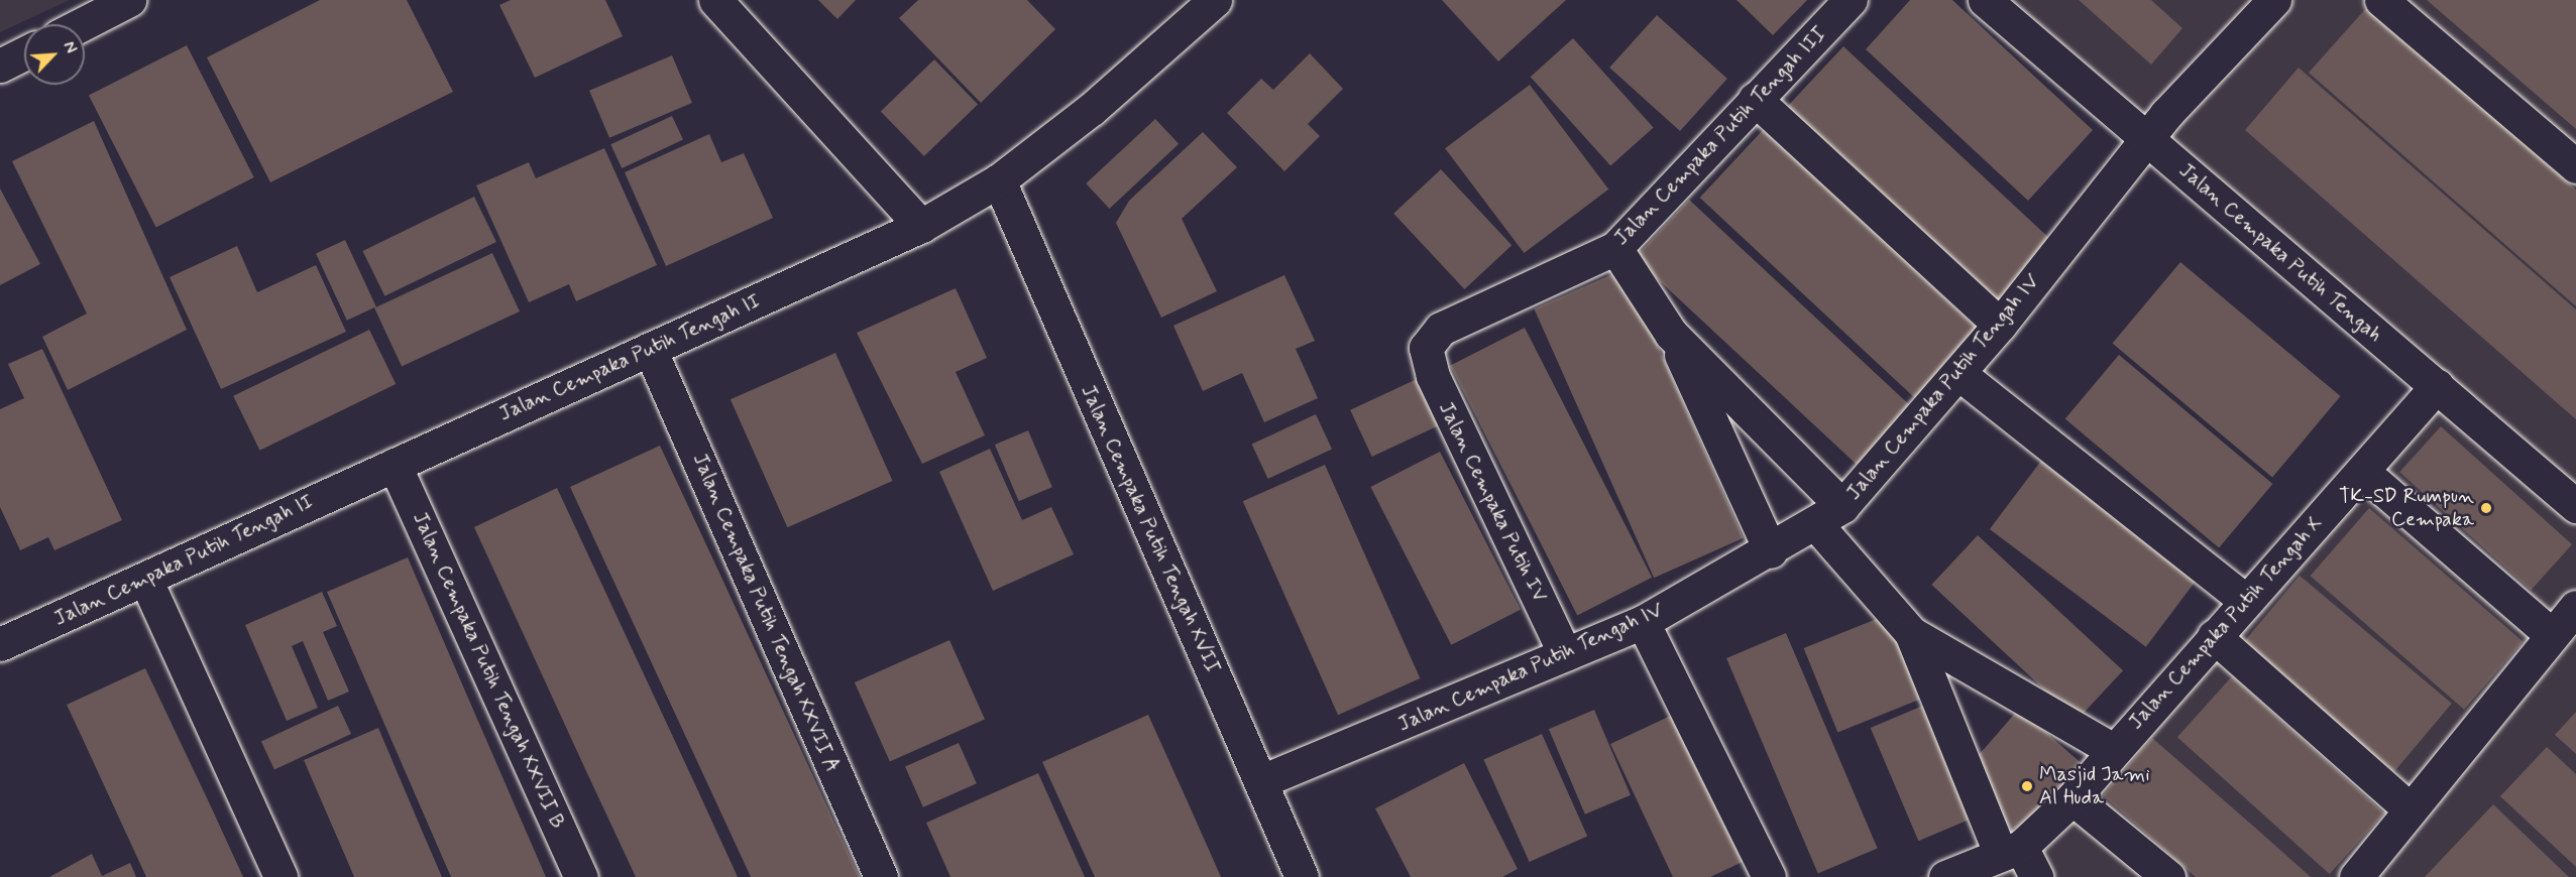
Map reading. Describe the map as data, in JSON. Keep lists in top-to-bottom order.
{
  "streets": {
    "street": [
      "Jalan Cempaka Putih Tengah III",
      "Jalan Cempaka Putih Tengah",
      "Jalan Cempaka Putih Tengah II",
      "Jalan Cempaka Putih Tengah IV",
      "Jalan Cempaka Putih IV",
      "Jalan Cempaka Putih Tengah XVII",
      "Jalan Cempaka Putih Tengah XXVII A",
      "Jalan Cempaka Putih Tengah X",
      "Jalan Cempaka Putih Tengah XXVII B"
    ]
  },
  "crossings": [
    ["Jalan Cempaka Putih Tengah III", "Jalan Cempaka Putih IV"],
    ["Jalan Cempaka Putih Tengah", "Jalan Cempaka Putih Tengah IV"],
    ["Jalan Cempaka Putih Tengah", "Jalan Cempaka Putih Tengah X"],
    ["Jalan Cempaka Putih Tengah II", "Jalan Cempaka Putih Tengah XVII"],
    ["Jalan Cempaka Putih Tengah II", "Jalan Cempaka Putih Tengah XXVII A"],
    ["Jalan Cempaka Putih Tengah II", "Jalan Cempaka Putih Tengah XXVII B"],
    ["Jalan Cempaka Putih Tengah IV", "Jalan Cempaka Putih IV"],
    ["Jalan Cempaka Putih Tengah IV", "Jalan Cempaka Putih Tengah XVII"]
  ],
  "places": ["TK-SD Rumpun Cempaka", "Masjid Jami Al Huda"],
  "north": "top right"
}
